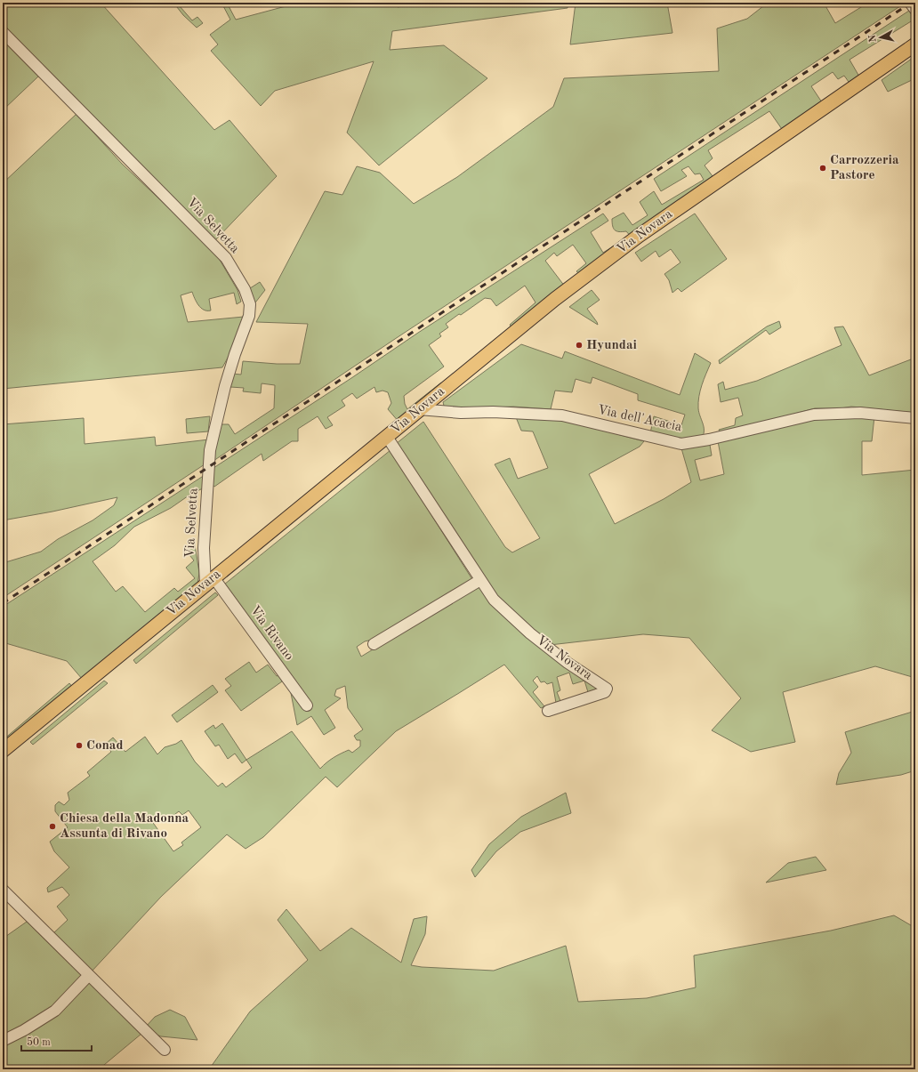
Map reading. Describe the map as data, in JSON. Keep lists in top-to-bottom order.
{
  "streets": {
    "main road": ["Via Novara"],
    "street": ["Via Selvetta", "Via dell'Acacia", "Via Rivano"]
  },
  "crossings": [
    ["Via Selvetta", "Via Novara"],
    ["Via Selvetta", "Via Rivano"],
    ["Via Novara", "Via dell'Acacia"],
    ["Via Novara", "Via Rivano"]
  ],
  "places": [
    "Carrozzeria Pastore",
    "Hyundai",
    "Conad",
    "Chiesa della Madonna Assunta di Rivano"
  ],
  "scale_bar": "50 m",
  "north": "left"
}
